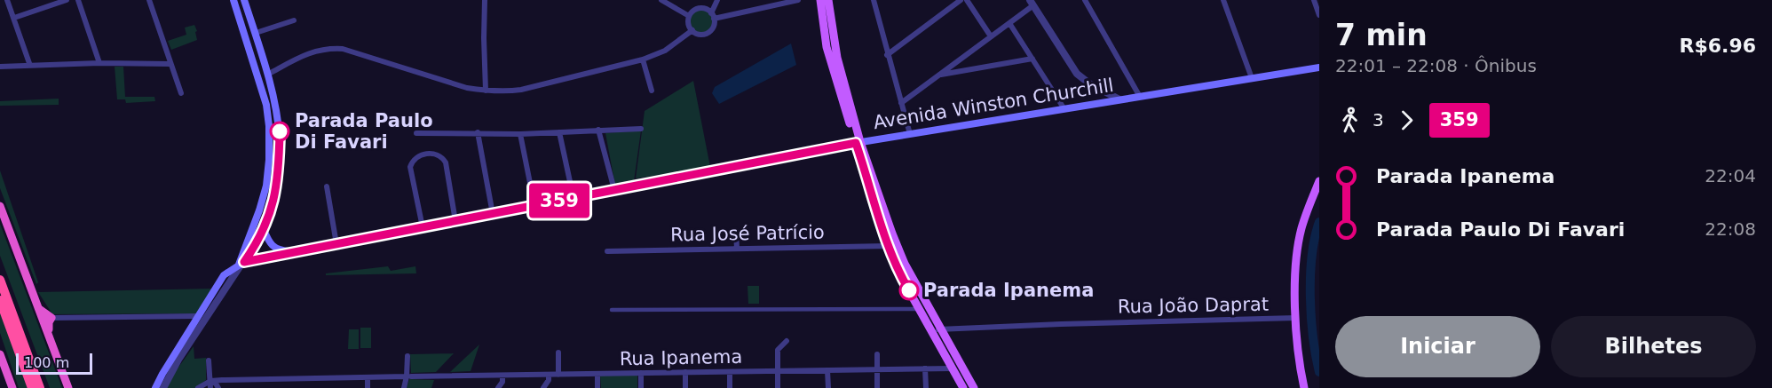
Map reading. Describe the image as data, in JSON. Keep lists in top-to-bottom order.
{
  "streets": {
    "main road": ["Avenida Winston Churchill"],
    "street": ["Rua José Patrício", "Rua João Daprat", "Rua Ipanema"]
  },
  "places": ["Parada Paulo Di Favari", "Parada Ipanema"],
  "lines": ["bus line 359"],
  "scale_bar": "100 m",
  "page": {
    "on_map": "359",
    "heading": ["7 min", "22:01 – 22:08 · Ônibus", "R$6.96"],
    "legs": ["3", "359"],
    "list": [
      {
        "name": "Parada Ipanema",
        "value": "22:04"
      },
      {
        "name": "Parada Paulo Di Favari",
        "value": "22:08"
      }
    ],
    "buttons": ["Iniciar", "Bilhetes"],
    "scale": "100 m"
  }
}
